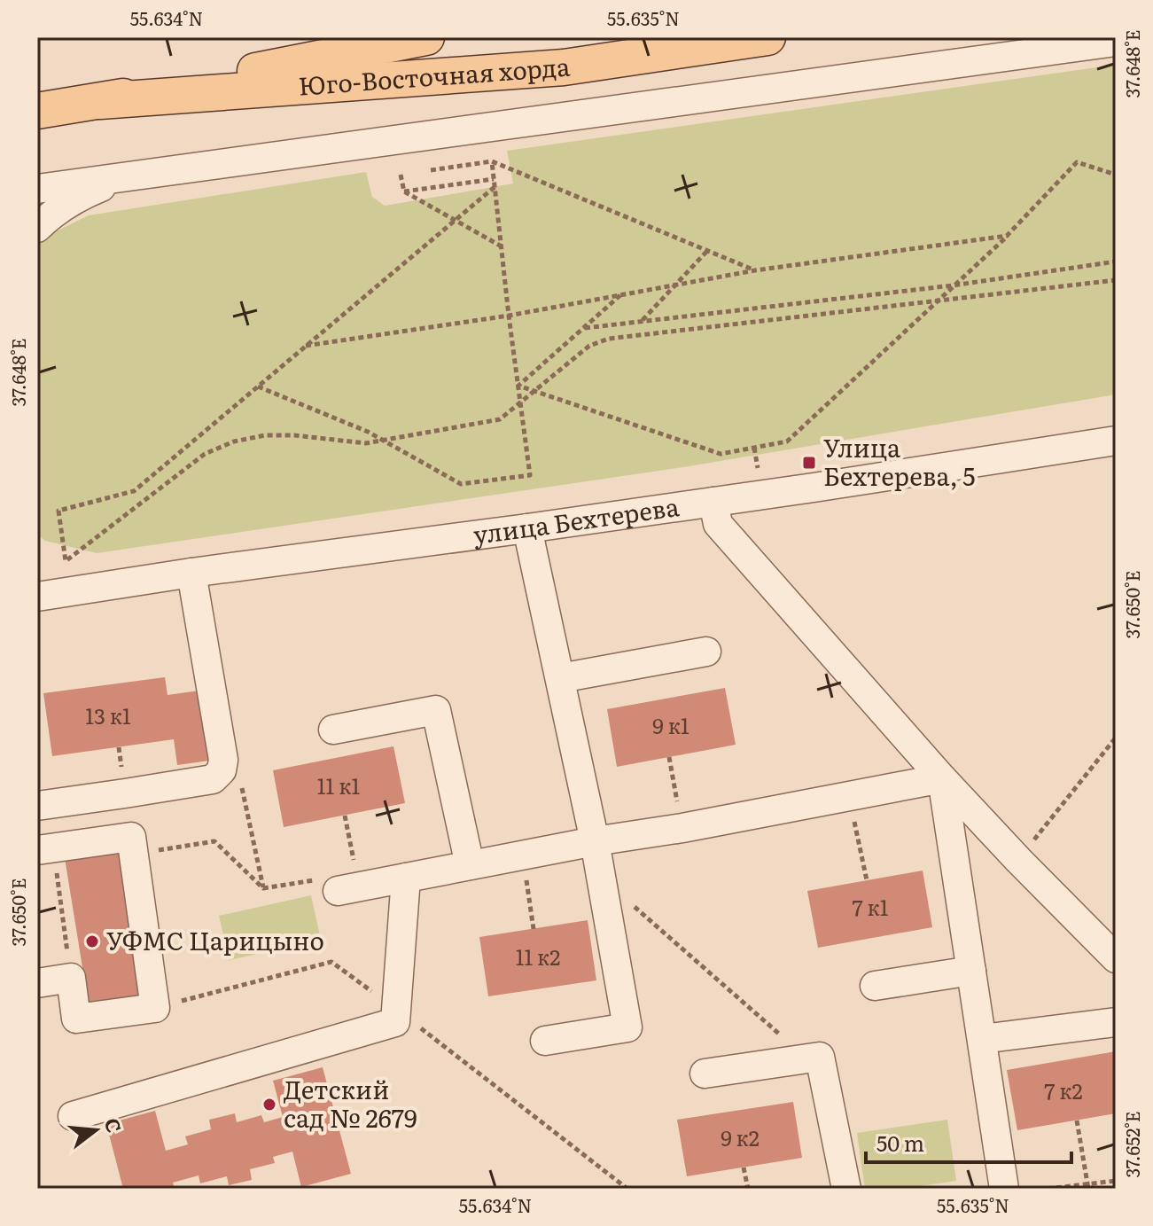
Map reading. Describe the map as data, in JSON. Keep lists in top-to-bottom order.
{
  "streets": {
    "main road": ["Юго-Восточная хорда"],
    "street": ["улица Бехтерева"]
  },
  "places": {
    "transit": ["Улица Бехтерева, 5"],
    "other": ["УФМС Царицыно", "Детский сад № 2679"]
  },
  "house_numbers": [
    "13 к1",
    "9 к1",
    "11 к1",
    "7 к1",
    "11 к2",
    "7 к2",
    "9 к2"
  ],
  "scale_bar": "50 m",
  "north": "right",
  "coordinates": [
    "55.634°N",
    "55.635°N",
    "37.648°E",
    "37.650°E",
    "37.652°E"
  ]
}
